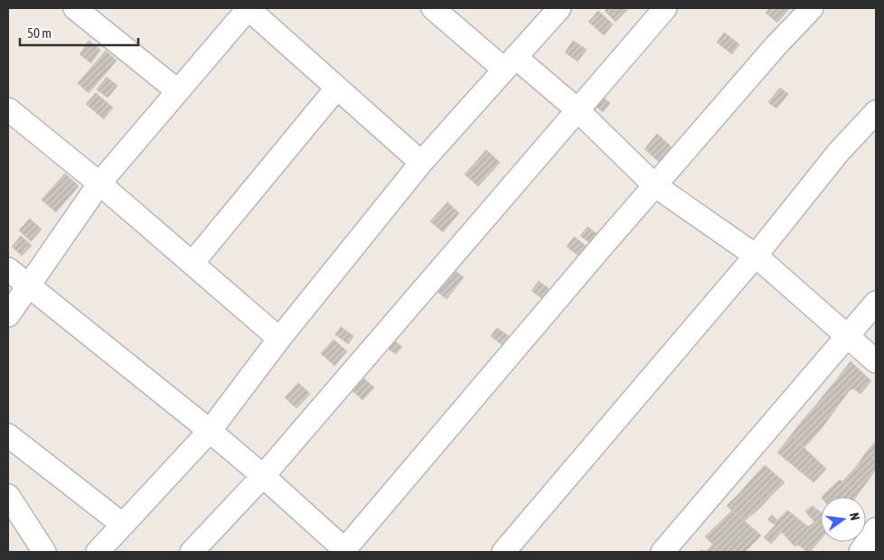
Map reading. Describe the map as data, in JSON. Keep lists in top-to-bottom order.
{
  "scale_bar": "50 m",
  "north": "right"
}
